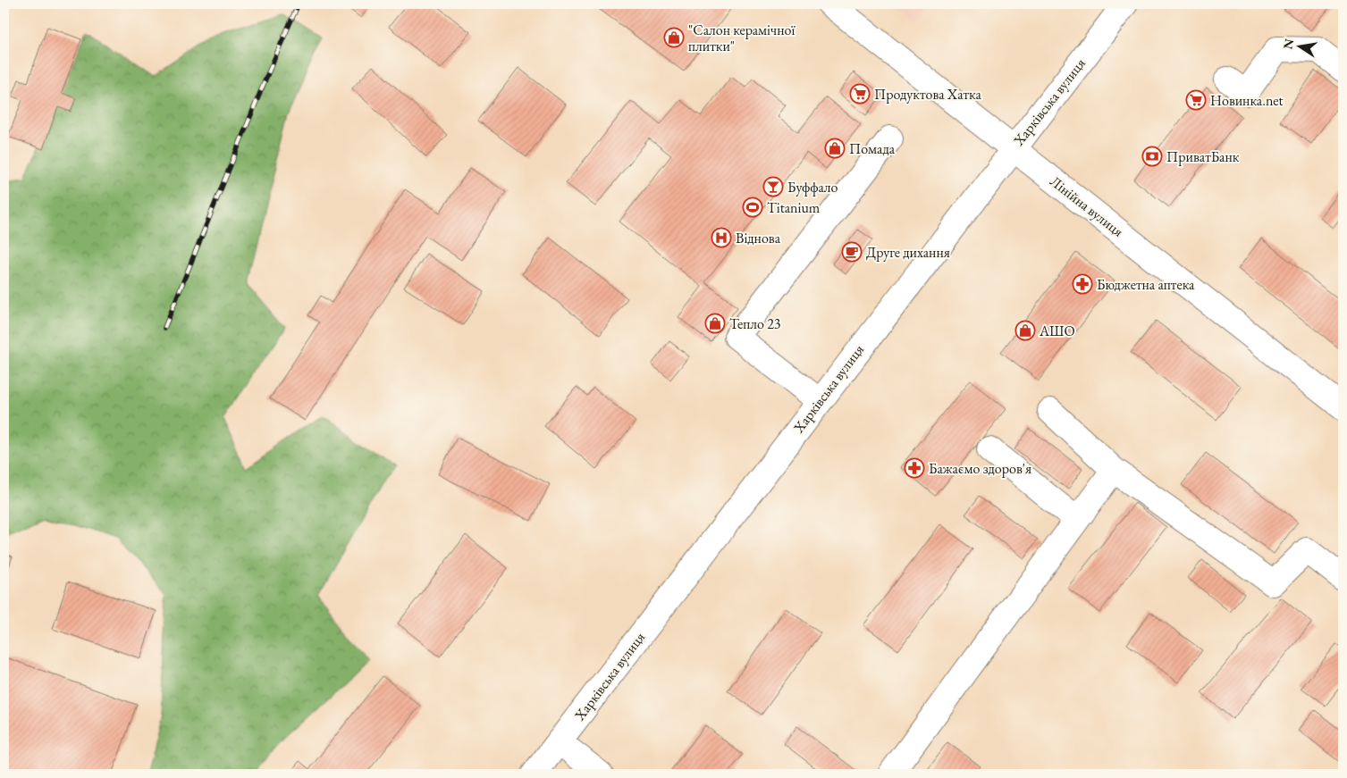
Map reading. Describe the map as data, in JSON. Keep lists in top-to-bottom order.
{
  "streets": {
    "main road": ["Харківська вулиця", "Лінійна вулиця"]
  },
  "crossings": [
    ["Харківська вулиця", "Лінійна вулиця"]
  ],
  "places": {
    "shop": [
      "\"Салон керамічної плитки\"",
      "Помада",
      "Тепло 23",
      "АШО"
    ],
    "supermarket": ["Продуктова Хатка", "Новинка.net"],
    "bank": ["ПриватБанк"],
    "bar": ["Буффало"],
    "sports": ["Titanium"],
    "hospital": ["Віднова"],
    "cafe": ["Друге дихання"],
    "pharmacy": ["Бюджетна аптека", "Бажаємо здоров'я"]
  },
  "north": "left"
}
